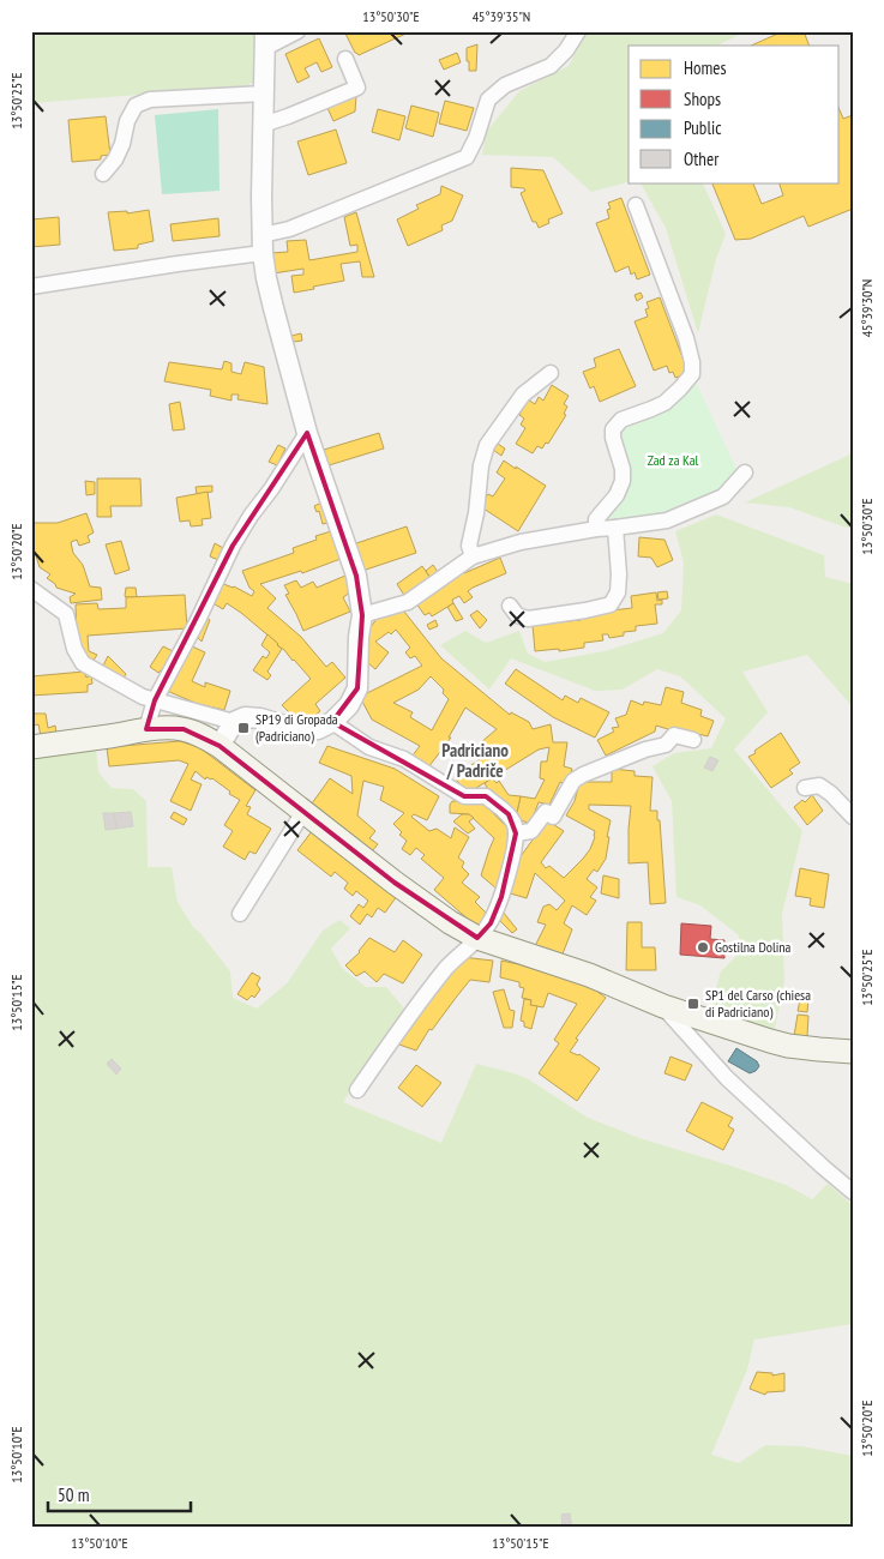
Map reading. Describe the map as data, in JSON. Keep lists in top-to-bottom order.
{
  "districts": ["Padriciano / Padriče"],
  "parks": ["Zad za Kal"],
  "places": {
    "transit": ["SP19 di Gropada (Padriciano)", "SP1 del Carso (chiesa di Padriciano)"],
    "other": ["Gostilna Dolina"]
  },
  "legend": [
    "Homes",
    "Shops",
    "Public",
    "Other"
  ],
  "scale_bar": "50 m",
  "coordinates": [
    "13°50'30\"E",
    "45°39'35\"N",
    "13°50'25\"E",
    "45°39'30\"N",
    "13°50'20\"E",
    "13°50'15\"E",
    "13°50'10\"E"
  ]
}
